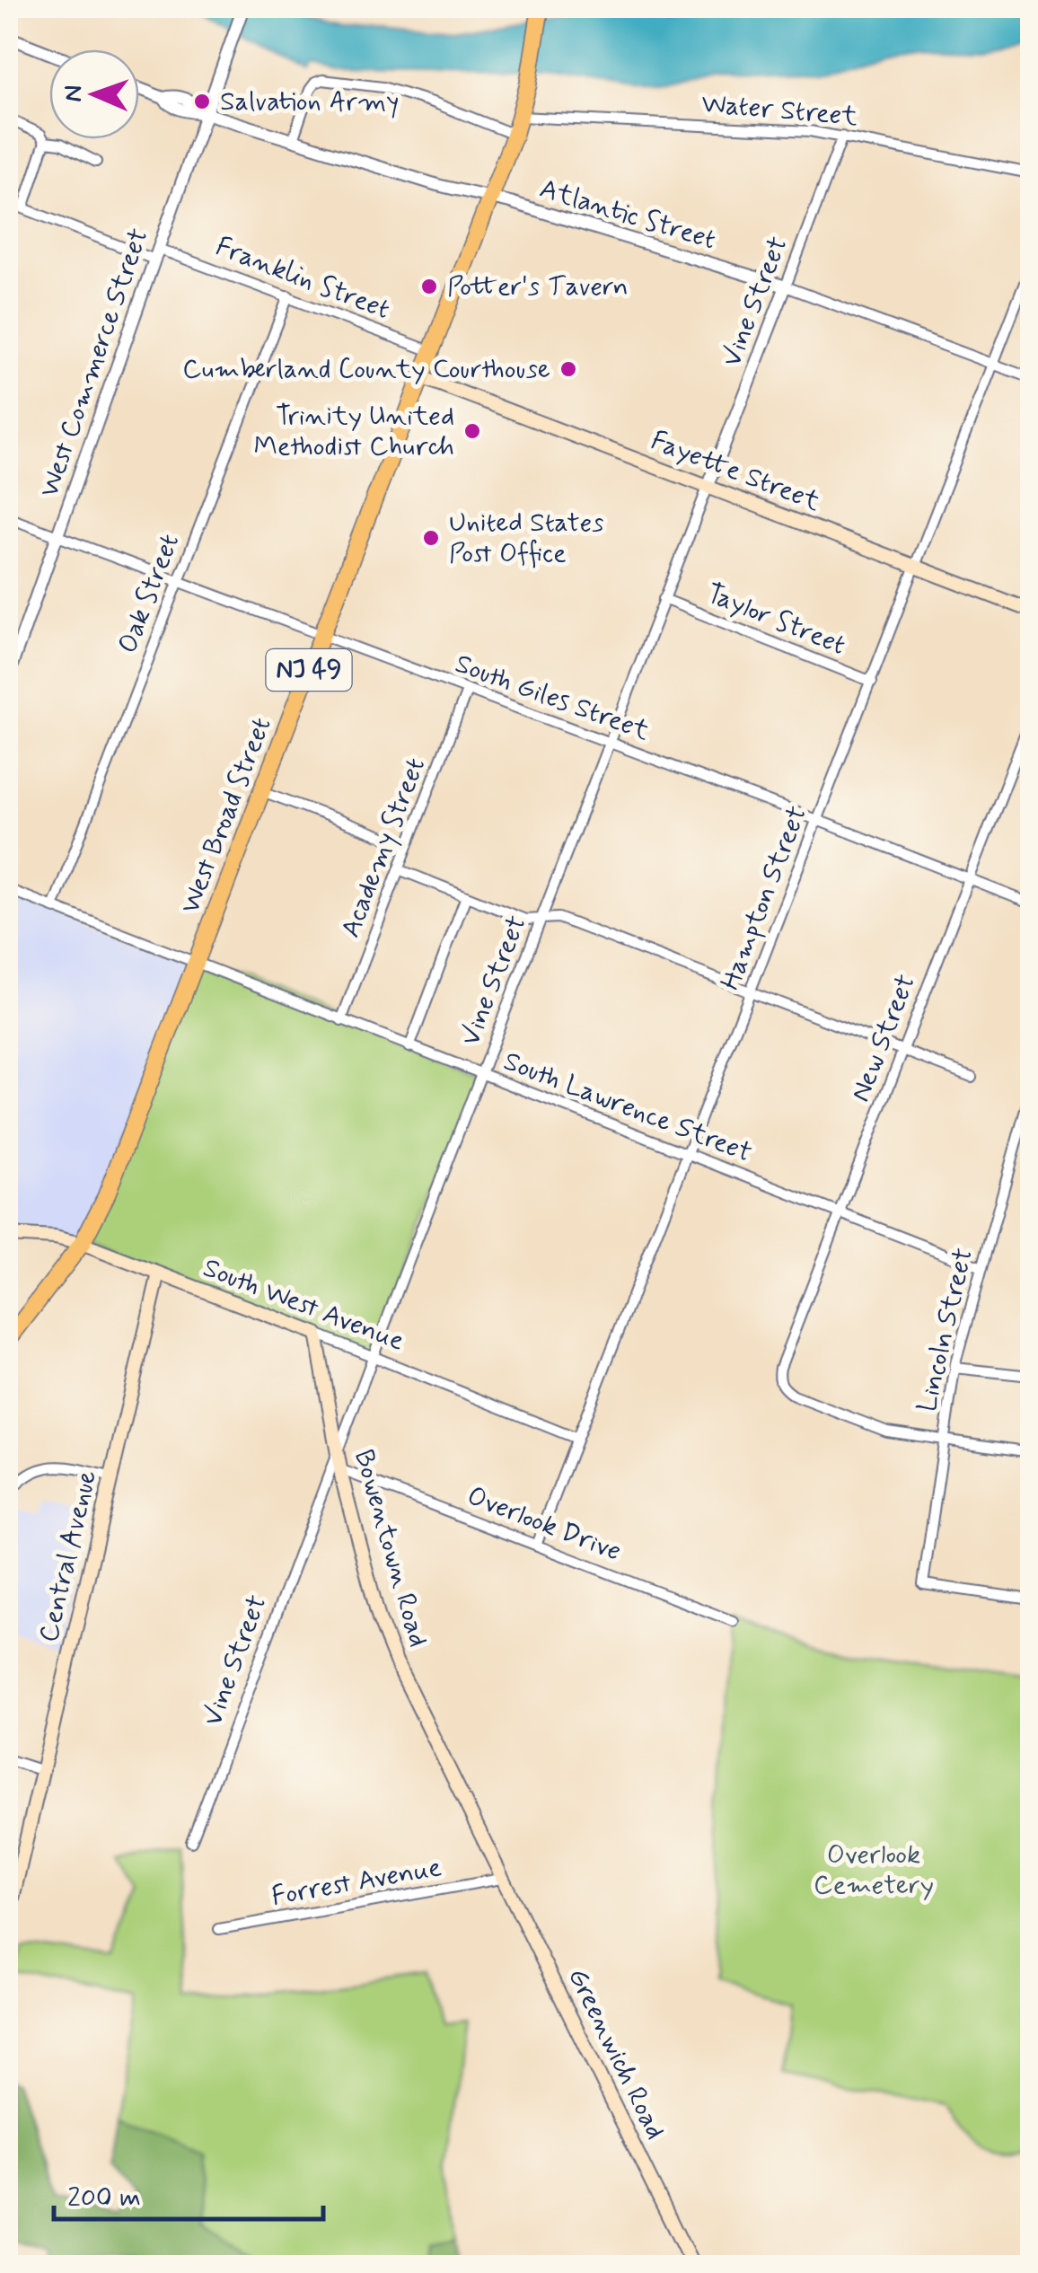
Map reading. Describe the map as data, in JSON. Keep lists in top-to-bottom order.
{
  "streets": {
    "highway": ["NJ 49", "West Broad Street"],
    "main road": [
      "Fayette Street",
      "South West Avenue",
      "Bowentown Road",
      "Central Avenue",
      "Greenwich Road"
    ],
    "street": [
      "Water Street",
      "Atlantic Street",
      "Franklin Street",
      "Vine Street",
      "West Commerce Street",
      "Oak Street",
      "Taylor Street",
      "South Giles Street",
      "Academy Street",
      "Hampton Street",
      "New Street",
      "South Lawrence Street",
      "Lincoln Street",
      "Overlook Drive",
      "Forrest Avenue"
    ]
  },
  "crossings": [
    ["Water Street", "Vine Street"],
    ["Water Street", "West Broad Street"],
    ["Atlantic Street", "Vine Street"],
    ["Atlantic Street", "West Commerce Street"],
    ["Atlantic Street", "West Broad Street"],
    ["Atlantic Street", "Hampton Street"],
    ["Franklin Street", "West Commerce Street"],
    ["Franklin Street", "Oak Street"],
    ["Franklin Street", "West Broad Street"],
    ["Vine Street", "Fayette Street"],
    ["Vine Street", "Taylor Street"],
    ["Vine Street", "South Giles Street"],
    ["Vine Street", "South Lawrence Street"],
    ["Vine Street", "South West Avenue"],
    ["Vine Street", "Bowentown Road"],
    ["West Commerce Street", "South Giles Street"],
    ["Fayette Street", "West Broad Street"],
    ["Fayette Street", "Hampton Street"],
    ["Oak Street", "South Giles Street"],
    ["Oak Street", "South Lawrence Street"],
    ["Taylor Street", "Hampton Street"],
    ["South Giles Street", "West Broad Street"],
    ["South Giles Street", "Academy Street"],
    ["South Giles Street", "Hampton Street"],
    ["South Giles Street", "New Street"],
    ["West Broad Street", "South Lawrence Street"],
    ["West Broad Street", "South West Avenue"],
    ["Academy Street", "South Lawrence Street"],
    ["Hampton Street", "South Lawrence Street"],
    ["Hampton Street", "South West Avenue"],
    ["Hampton Street", "Overlook Drive"],
    ["New Street", "South Lawrence Street"],
    ["New Street", "Lincoln Street"],
    ["South Lawrence Street", "Lincoln Street"],
    ["South West Avenue", "Bowentown Road"],
    ["South West Avenue", "Central Avenue"],
    ["Overlook Drive", "Bowentown Road"],
    ["Bowentown Road", "Greenwich Road"],
    ["Forrest Avenue", "Greenwich Road"]
  ],
  "parks": ["Overlook Cemetery"],
  "places": [
    "Salvation Army",
    "Potter's Tavern",
    "Cumberland County Courthouse",
    "Trinity United Methodist Church",
    "United States Post Office"
  ],
  "scale_bar": "200 m",
  "north": "left"
}
